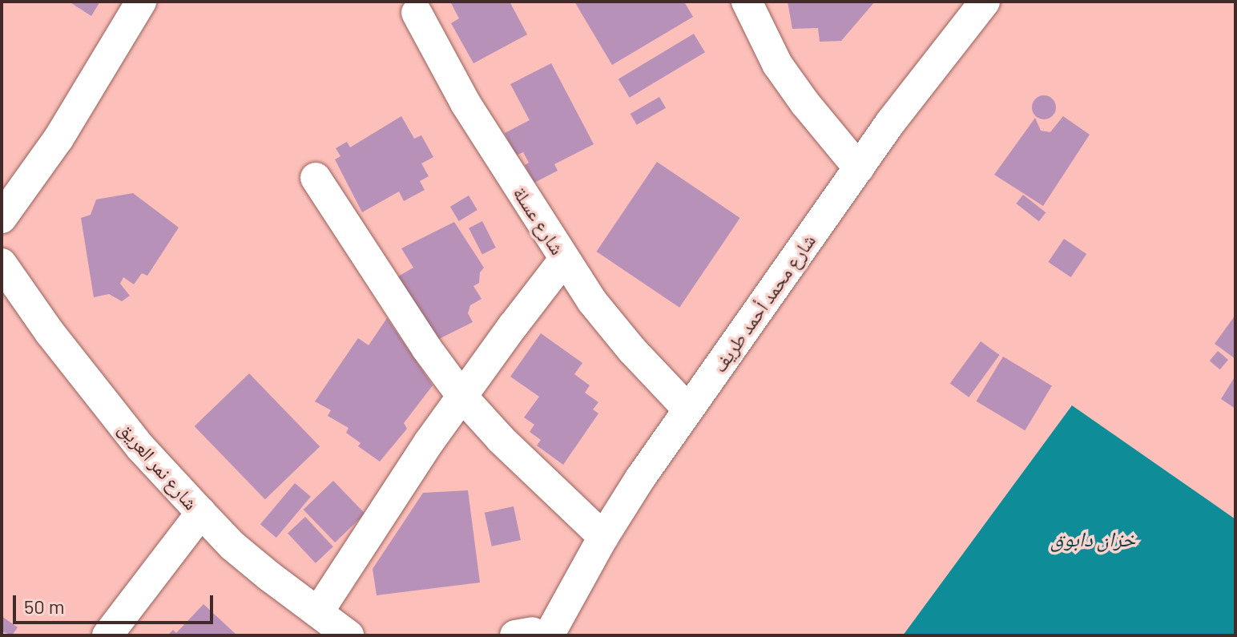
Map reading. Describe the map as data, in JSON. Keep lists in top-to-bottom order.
{
  "streets": {
    "street": ["شارع عسلة", "شارع محمد أحمد طريف", "شارع نمر العريق"]
  },
  "crossings": [
    ["شارع عسلة", "شارع محمد أحمد طريف"]
  ],
  "water": ["خزان دابوق"],
  "scale_bar": "50 m"
}
